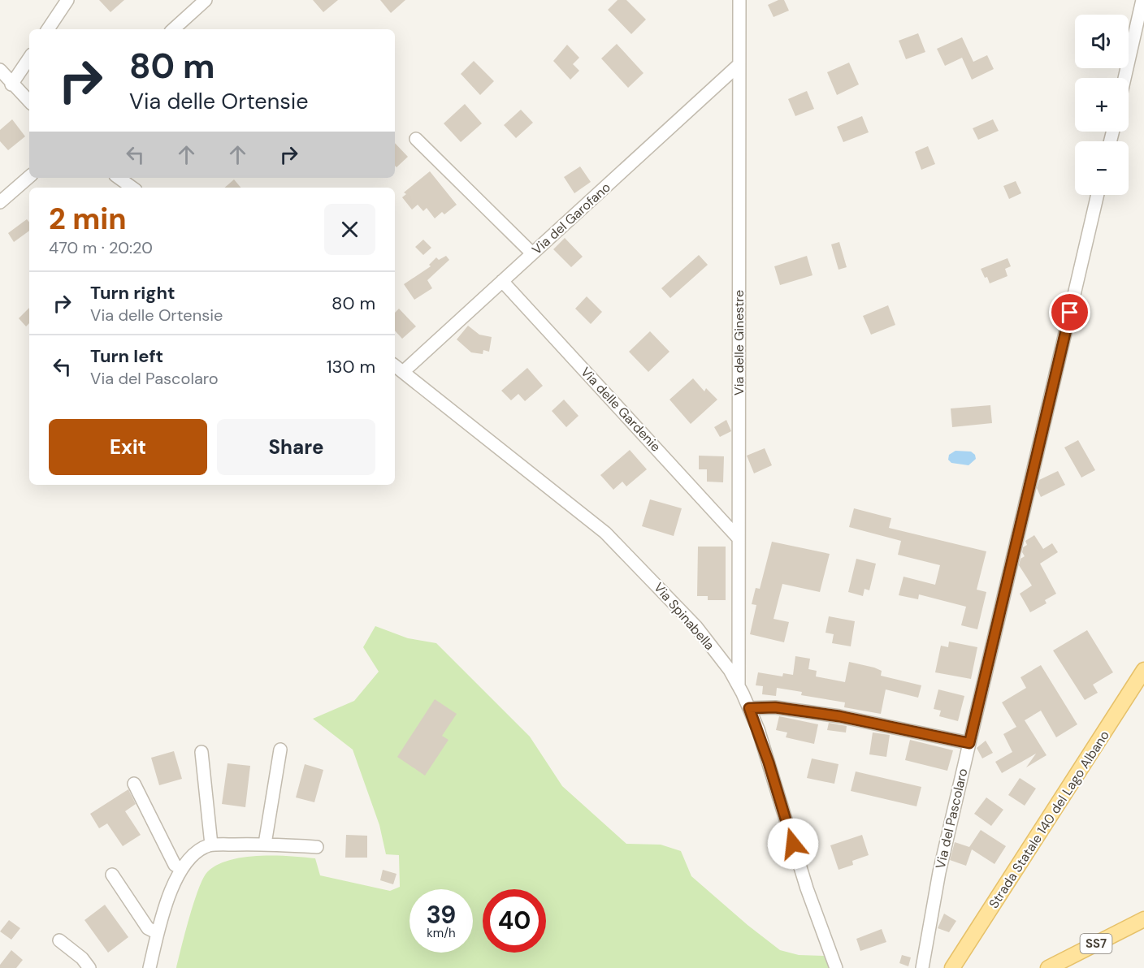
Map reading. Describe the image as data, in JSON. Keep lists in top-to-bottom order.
{
  "streets": {
    "main road": ["Strada Statale 140 del Lago Albano", "SS7"],
    "street": [
      "Via del Garofano",
      "Via delle Ginestre",
      "Via delle Gardenie",
      "Via Spinabella",
      "Via del Pascolaro"
    ]
  },
  "crossings": [
    ["Via del Garofano", "Via delle Ginestre"],
    ["Via del Garofano", "Via delle Gardenie"],
    ["Via del Garofano", "Via Spinabella"],
    ["Via delle Ginestre", "Via delle Gardenie"],
    ["Via delle Ginestre", "Via Spinabella"]
  ],
  "page": {
    "map_buttons": ["+", "−"],
    "turn": ["80 m", "Via delle Ortensie"],
    "heading": ["2 min", "470 m · 20:20"],
    "list": [
      {
        "name": "Turn right",
        "note": "Via delle Ortensie",
        "value": "80 m"
      },
      {
        "name": "Turn left",
        "note": "Via del Pascolaro",
        "value": "130 m"
      }
    ],
    "buttons": ["Exit", "Share"],
    "speed": "39 km/h",
    "limit": "40"
  }
}
